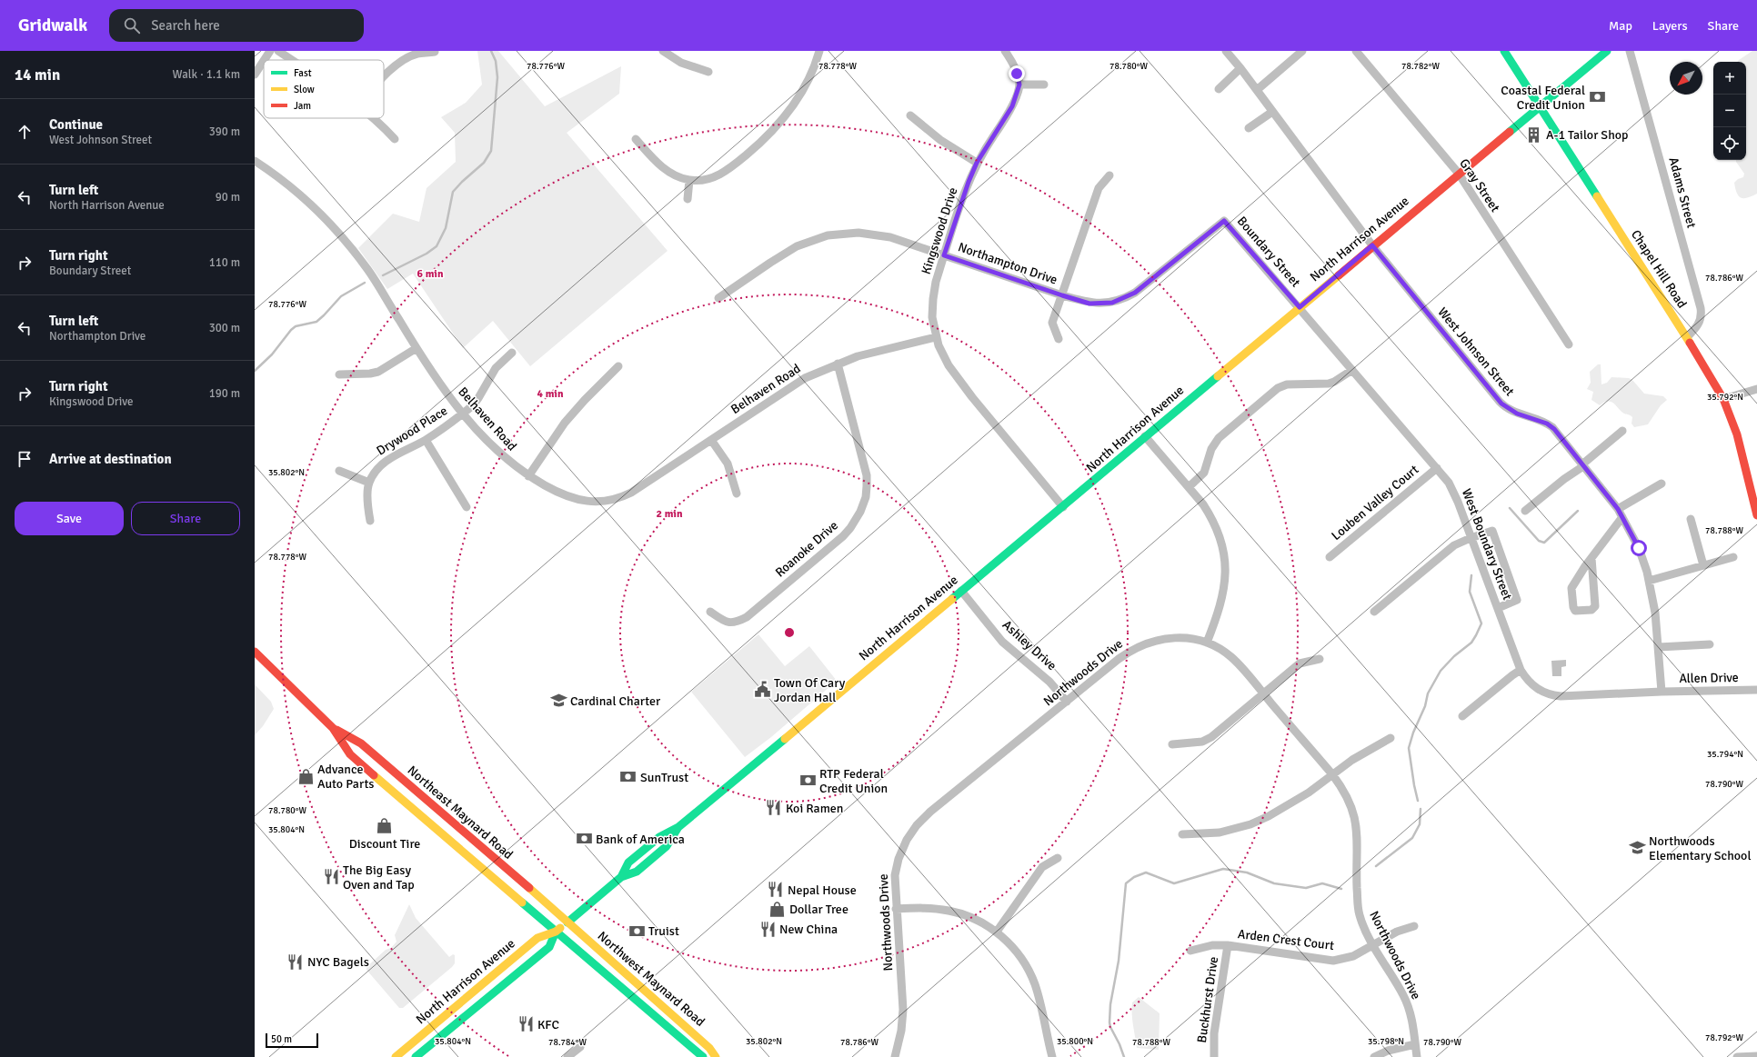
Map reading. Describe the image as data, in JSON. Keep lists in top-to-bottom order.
{
  "streets": {
    "main road": [
      "North Harrison Avenue",
      "Chapel Hill Road",
      "Northeast Maynard Road",
      "Northwest Maynard Road"
    ],
    "street": [
      "Gray Street",
      "Adams Street",
      "Kingswood Drive",
      "Boundary Street",
      "Northampton Drive",
      "West Johnson Street",
      "Belhaven Road",
      "Drywood Place",
      "Louben Valley Court",
      "West Boundary Street",
      "Roanoke Drive",
      "Ashley Drive",
      "Northwoods Drive",
      "Allen Drive",
      "Arden Crest Court",
      "Buckhurst Drive"
    ]
  },
  "crossings": [
    ["Gray Street", "North Harrison Avenue"],
    ["Adams Street", "Chapel Hill Road"],
    ["Kingswood Drive", "North Harrison Avenue"],
    ["Kingswood Drive", "Northampton Drive"],
    ["Kingswood Drive", "Belhaven Road"],
    ["North Harrison Avenue", "Boundary Street"],
    ["North Harrison Avenue", "Chapel Hill Road"],
    ["North Harrison Avenue", "West Johnson Street"],
    ["North Harrison Avenue", "West Boundary Street"],
    ["North Harrison Avenue", "Ashley Drive"],
    ["North Harrison Avenue", "Northeast Maynard Road"],
    ["North Harrison Avenue", "Northwest Maynard Road"],
    ["Boundary Street", "Northampton Drive"],
    ["Boundary Street", "West Boundary Street"],
    ["West Johnson Street", "West Boundary Street"],
    ["West Johnson Street", "Allen Drive"],
    ["Belhaven Road", "Drywood Place"],
    ["Belhaven Road", "Roanoke Drive"],
    ["Louben Valley Court", "West Boundary Street"],
    ["West Boundary Street", "Allen Drive"],
    ["Ashley Drive", "Northwoods Drive"],
    ["Northwoods Drive", "Arden Crest Court"],
    ["Northeast Maynard Road", "Northwest Maynard Road"],
    ["Arden Crest Court", "Buckhurst Drive"]
  ],
  "places": {
    "bank": [
      "Coastal Federal Credit Union",
      "SunTrust",
      "RTP Federal Credit Union",
      "Bank of America",
      "Truist"
    ],
    "building": ["A-1 Tailor Shop"],
    "public building": ["Town Of Cary Jordan Hall"],
    "school or university": ["Cardinal Charter", "Northwoods Elementary School"],
    "shop": ["Advance Auto Parts", "Discount Tire", "Dollar Tree"],
    "restaurant": [
      "Koi Ramen",
      "The Big Easy Oven and Tap",
      "Nepal House",
      "New China",
      "NYC Bagels",
      "KFC"
    ]
  },
  "legend": ["Fast", "Slow", "Jam"],
  "scale_bar": "50 m",
  "north": "bottom left",
  "page": {
    "header": "Gridwalk",
    "search": "Search here",
    "nav": ["Map", "Layers", "Share"],
    "heading": ["14 min", "Walk · 1.1 km"],
    "map_buttons": ["+", "−"],
    "list": [
      ["Continue", "West Johnson Street", "390 m"],
      ["Turn left", "North Harrison Avenue", "90 m"],
      ["Turn right", "Boundary Street", "110 m"],
      ["Turn left", "Northampton Drive", "300 m"],
      ["Turn right", "Kingswood Drive", "190 m"],
      "Arrive at destination"
    ],
    "buttons": ["Save", "Share"],
    "scale": "50 m"
  },
  "coordinates": [
    "78.776°W",
    "78.778°W",
    "78.780°W",
    "78.782°W",
    "78.786°W",
    "35.792°N",
    "35.802°N",
    "78.788°W",
    "35.794°N",
    "78.790°W",
    "35.804°N",
    "78.792°W",
    "35.800°N",
    "35.798°N",
    "78.784°W"
  ],
  "rings": ["6 min", "4 min", "2 min"]
}
